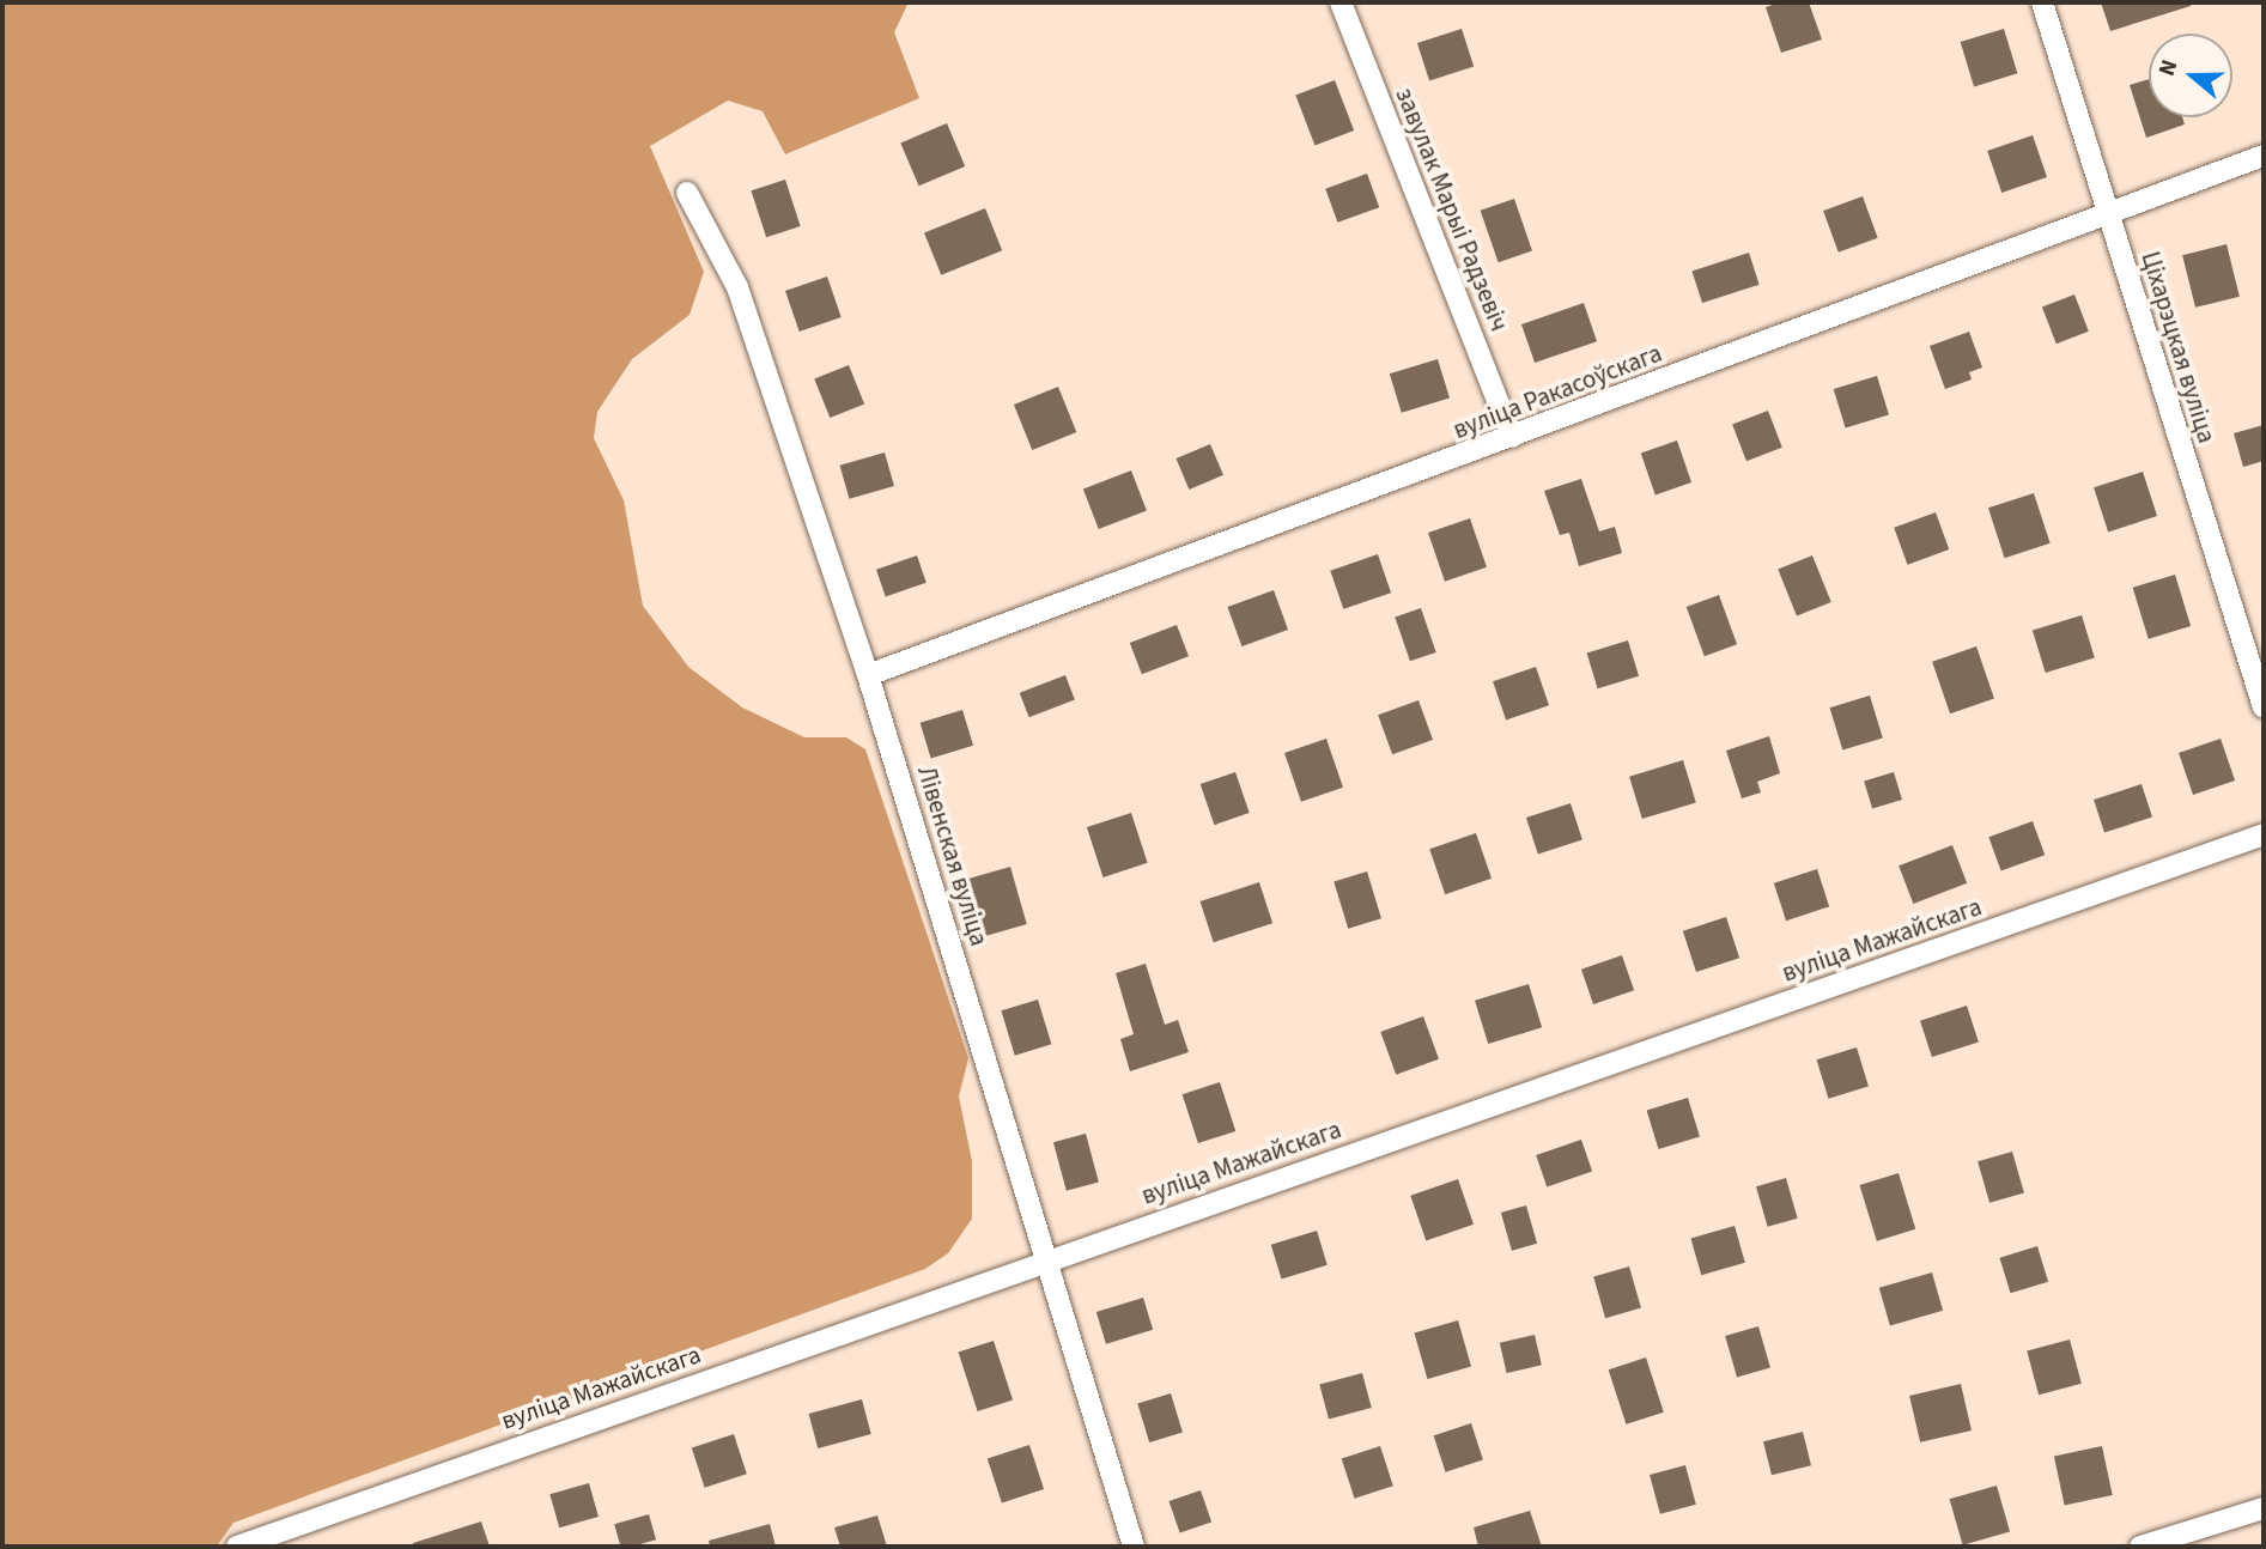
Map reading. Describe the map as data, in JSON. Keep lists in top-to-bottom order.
{
  "streets": {
    "street": [
      "завулак Марыі Радзевіч",
      "Ціхарэцкая вуліца",
      "вуліца Ракасоўскага",
      "Лівенская вуліца",
      "вуліца Мажайскага"
    ]
  },
  "crossings": [
    ["завулак Марыі Радзевіч", "вуліца Ракасоўскага"],
    ["Ціхарэцкая вуліца", "вуліца Ракасоўскага"],
    ["вуліца Ракасоўскага", "Лівенская вуліца"],
    ["Лівенская вуліца", "вуліца Мажайскага"]
  ],
  "north": "left"
}
